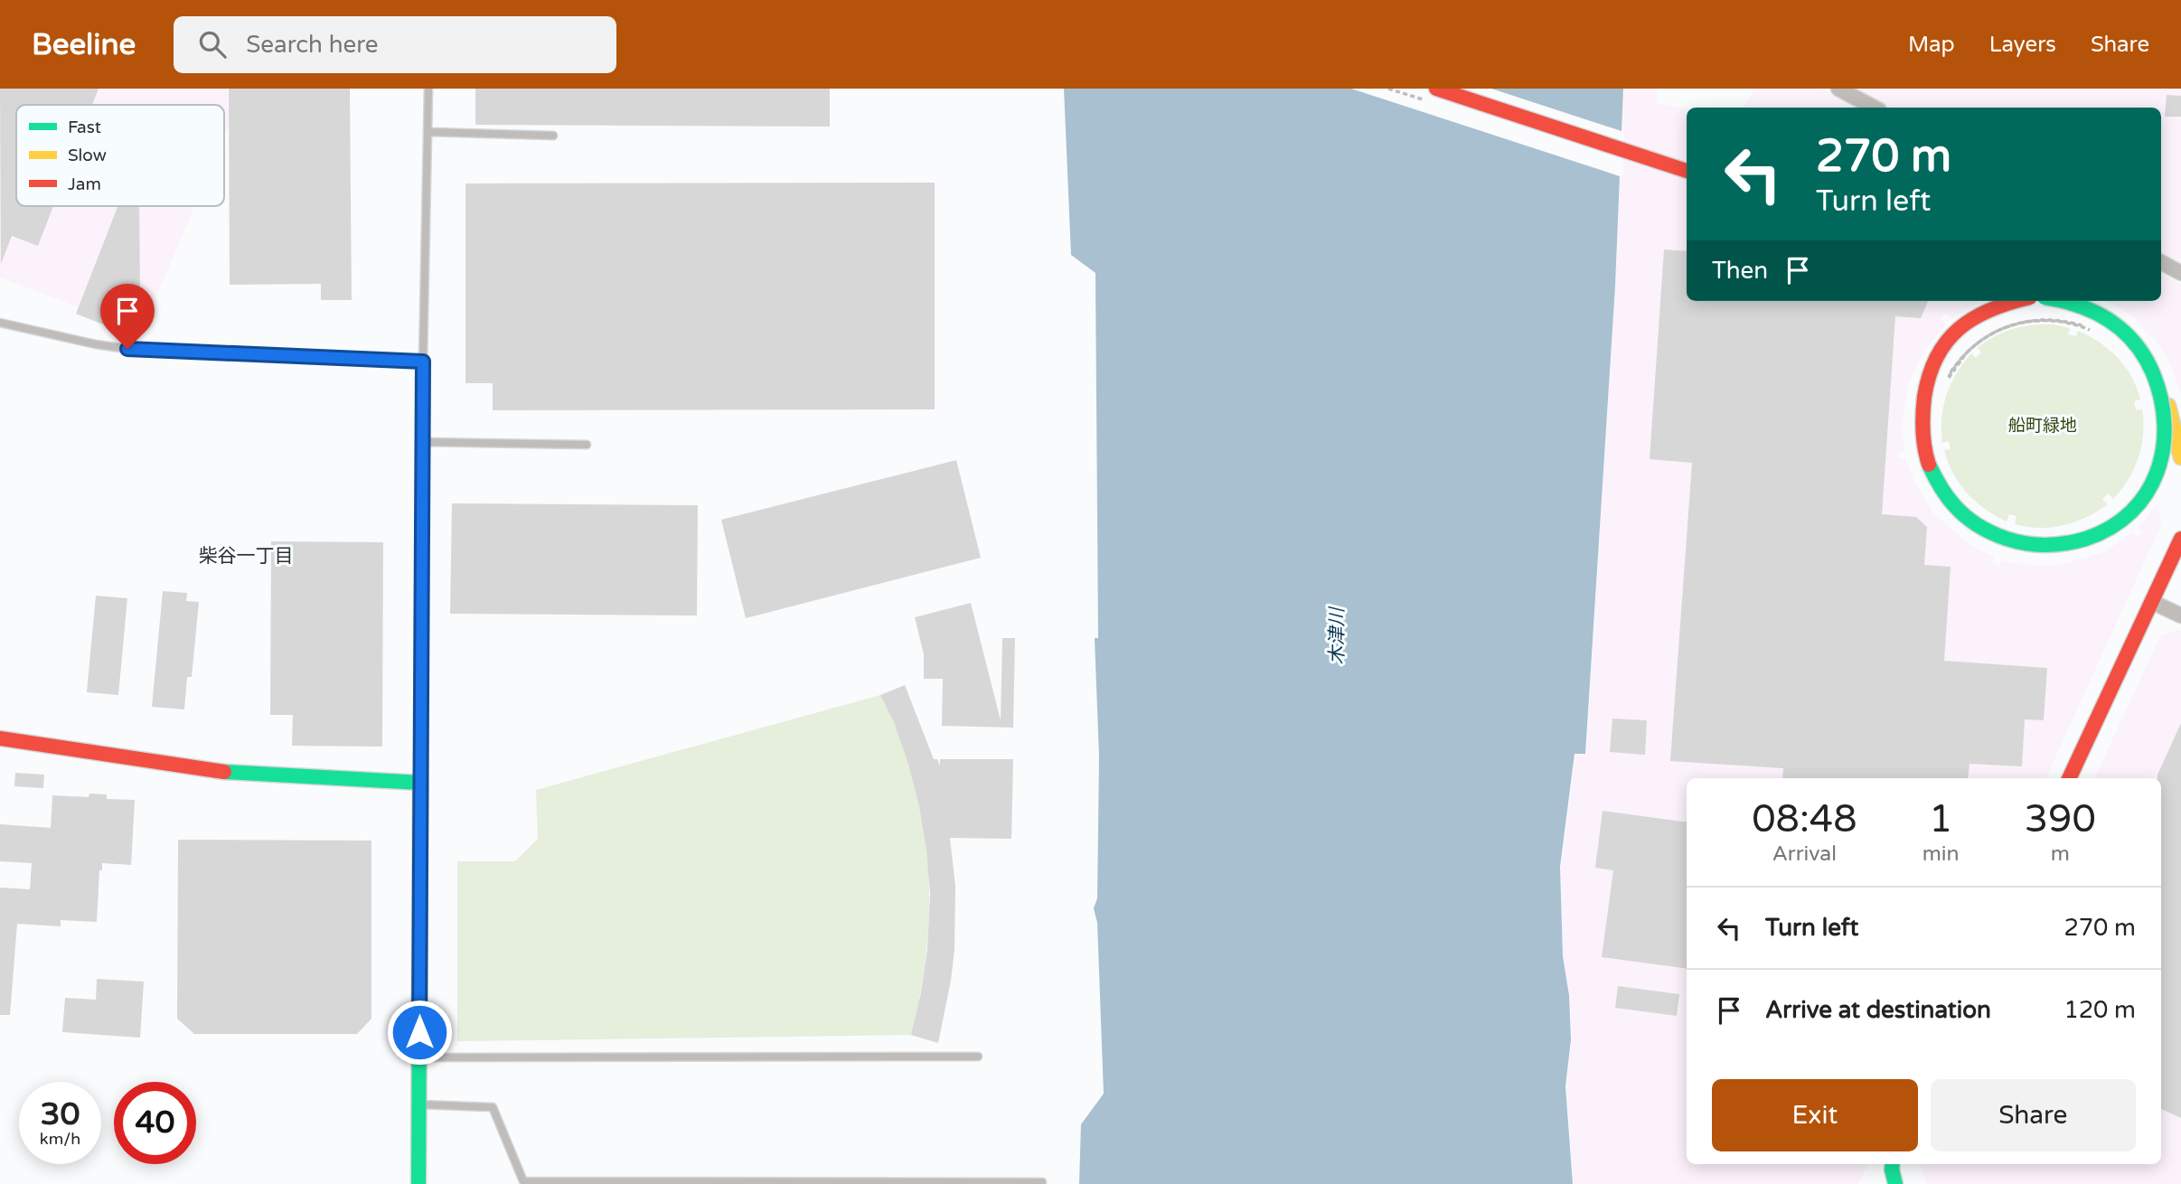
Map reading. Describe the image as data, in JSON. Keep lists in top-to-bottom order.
{
  "districts": ["柴谷一丁目"],
  "water": ["木津川"],
  "parks": ["船町緑地"],
  "legend": ["Fast", "Slow", "Jam"],
  "page": {
    "header": "Beeline",
    "search": "Search here",
    "nav": ["Map", "Layers", "Share"],
    "turn": ["270 m", "Turn left"],
    "then": "Then",
    "eta": [
      "08:48",
      "Arrival",
      "1",
      "min",
      "390",
      "m"
    ],
    "list": [
      {
        "name": "Turn left",
        "value": "270 m"
      },
      {
        "name": "Arrive at destination",
        "value": "120 m"
      }
    ],
    "buttons": ["Exit", "Share"],
    "speed": "30 km/h",
    "limit": "40"
  }
}
